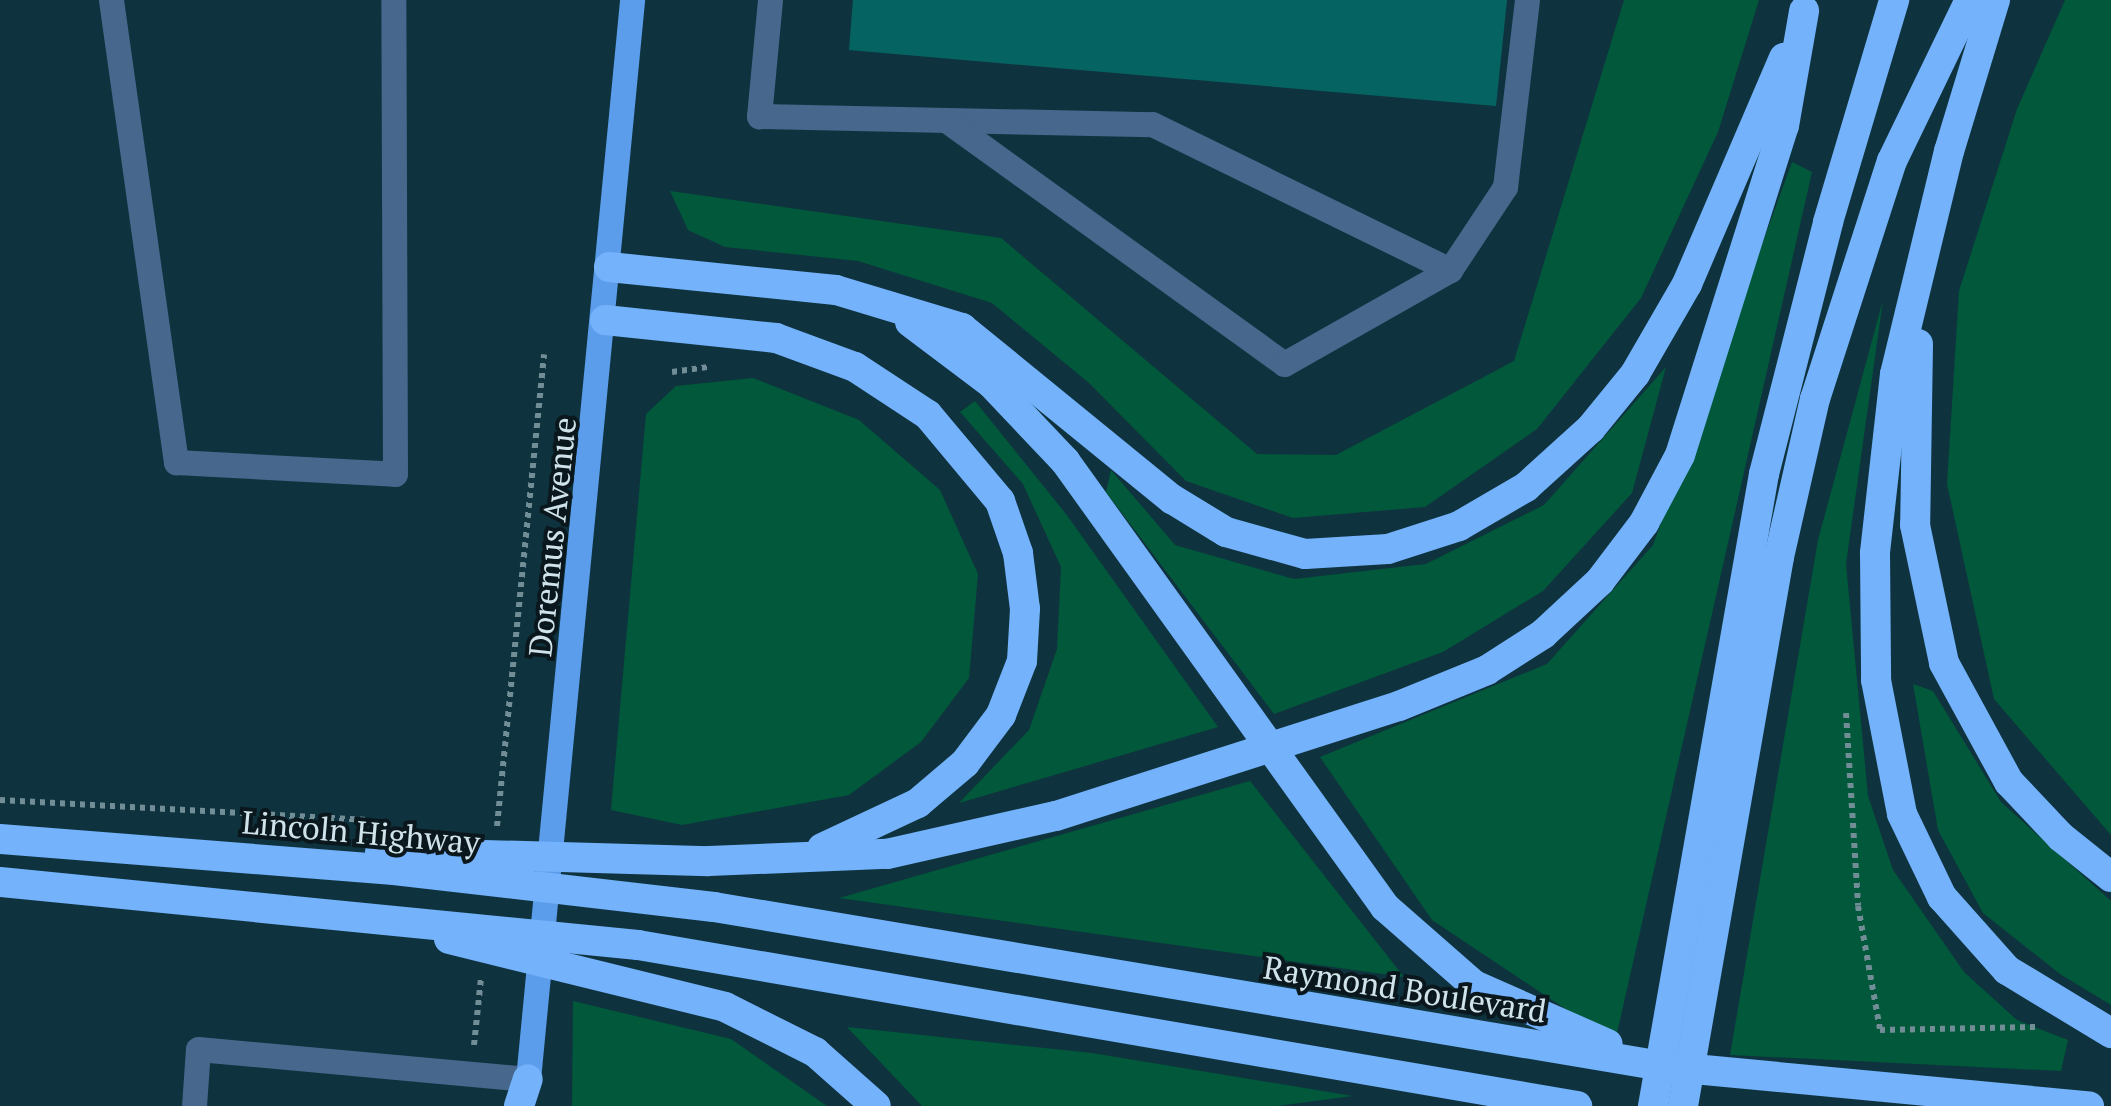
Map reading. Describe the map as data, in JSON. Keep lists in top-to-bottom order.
{
  "streets": {
    "highway": ["Lincoln Highway", "Raymond Boulevard"],
    "main road": ["Doremus Avenue"]
  },
  "crossings": [
    ["Lincoln Highway", "Raymond Boulevard"]
  ]
}
